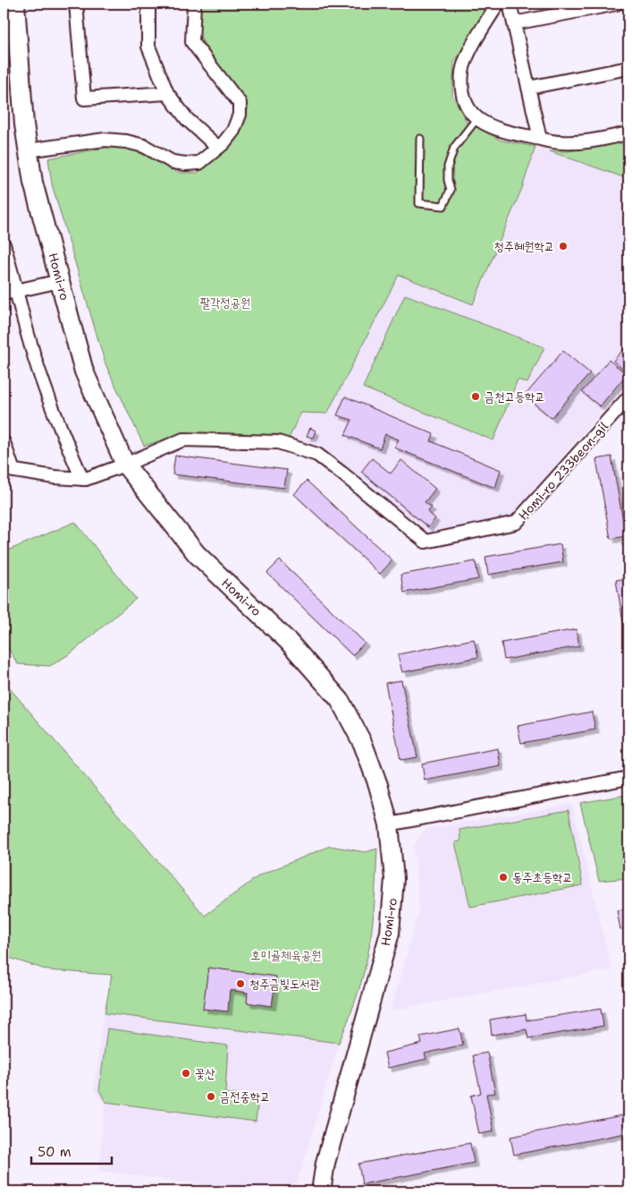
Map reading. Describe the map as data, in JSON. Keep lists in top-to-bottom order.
{
  "streets": {
    "street": ["Homi-ro", "Homi-ro 233beon-gil"]
  },
  "crossings": [
    ["Homi-ro", "Homi-ro 233beon-gil"]
  ],
  "parks": ["팔각정공원", "호미골체육공원"],
  "places": [
    "청주혜원학교",
    "금천고등학교",
    "동주초등학교",
    "청주금빛도서관",
    "꽃산",
    "금전중학교"
  ],
  "scale_bar": "50 m"
}
